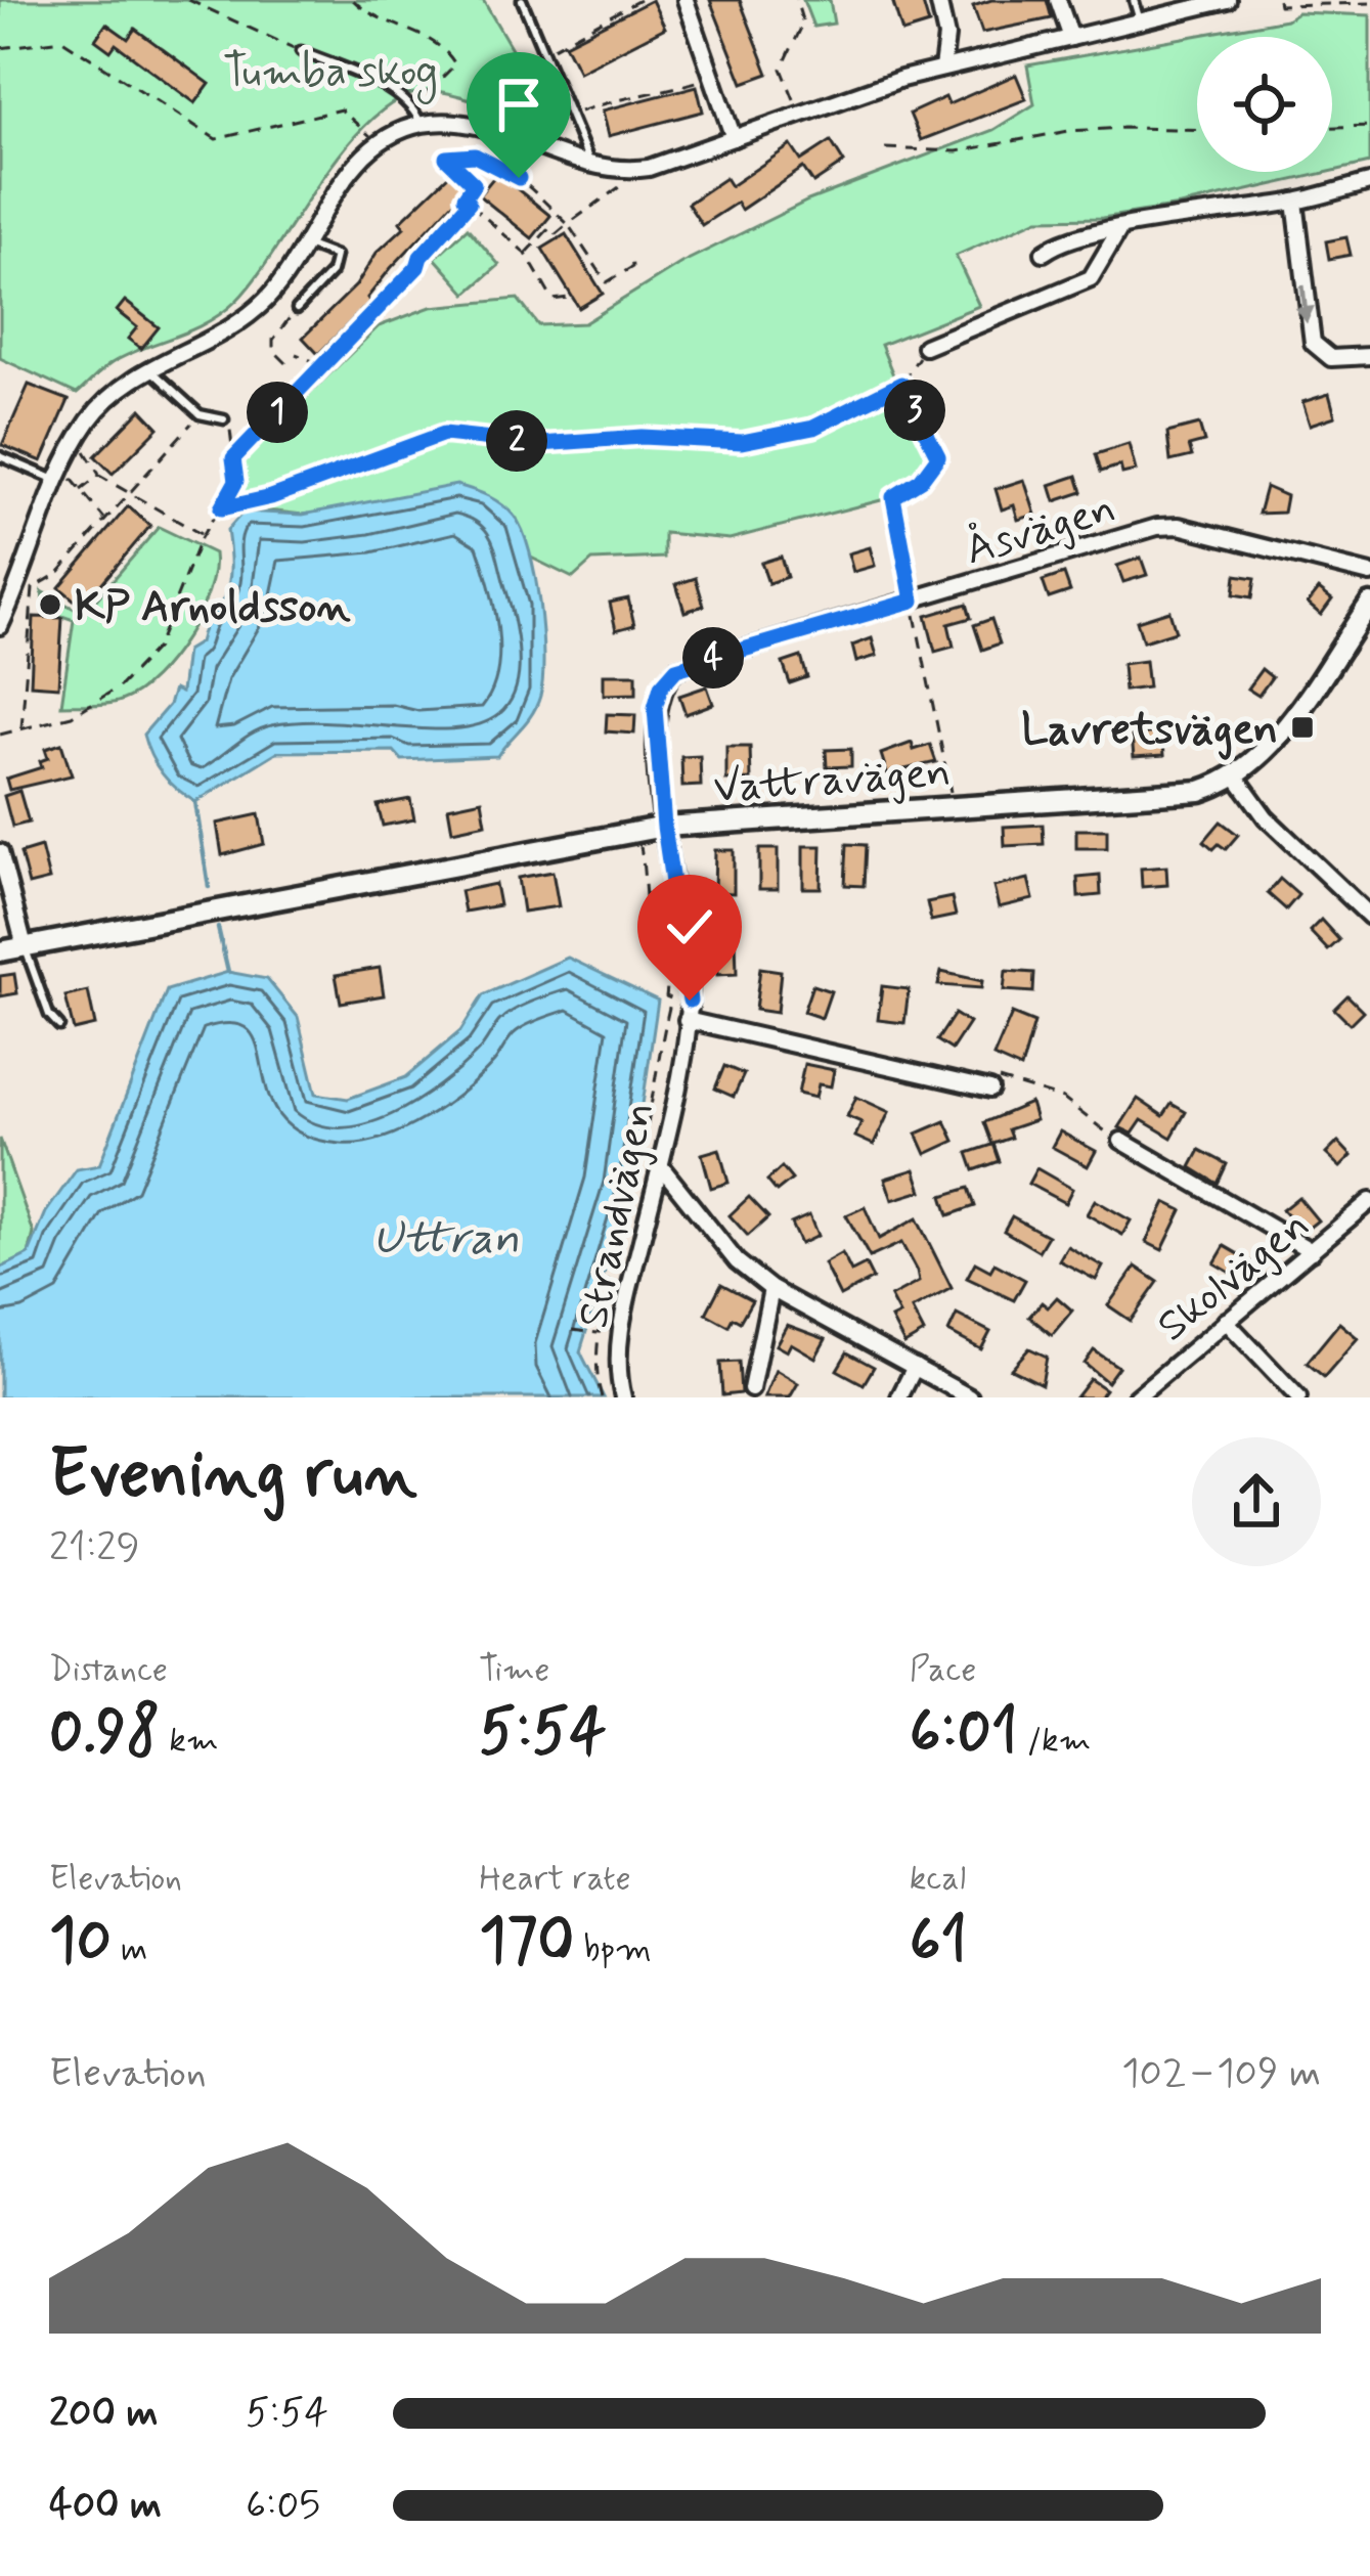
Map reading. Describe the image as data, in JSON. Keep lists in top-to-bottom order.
{
  "streets": {
    "street": [
      "Åsvägen",
      "Vattravägen",
      "Strandvägen",
      "Skolvägen"
    ]
  },
  "crossings": [
    ["Åsvägen", "Vattravägen"],
    ["Åsvägen", "Strandvägen"],
    ["Vattravägen", "Strandvägen"]
  ],
  "water": ["Uttran"],
  "parks": ["Tumba skog"],
  "places": {
    "other": ["KP Arnoldsson"],
    "transit": ["Lavretsvägen"]
  },
  "page": {
    "pins": [
      "3",
      "1",
      "2",
      "4"
    ],
    "heading": ["Evening run", "21:29"],
    "stats": [
      ["Distance", "0.98 km"],
      ["Time", "5:54"],
      ["Pace", "6:01 /km"],
      ["Elevation", "10 m"],
      ["Heart rate", "170 bpm"],
      ["kcal", "61"]
    ],
    "chart": ["Elevation", "102–109 m"],
    "list": [
      {
        "name": "200 m",
        "note": "5:54"
      },
      {
        "name": "400 m",
        "note": "6:05"
      }
    ]
  }
}
